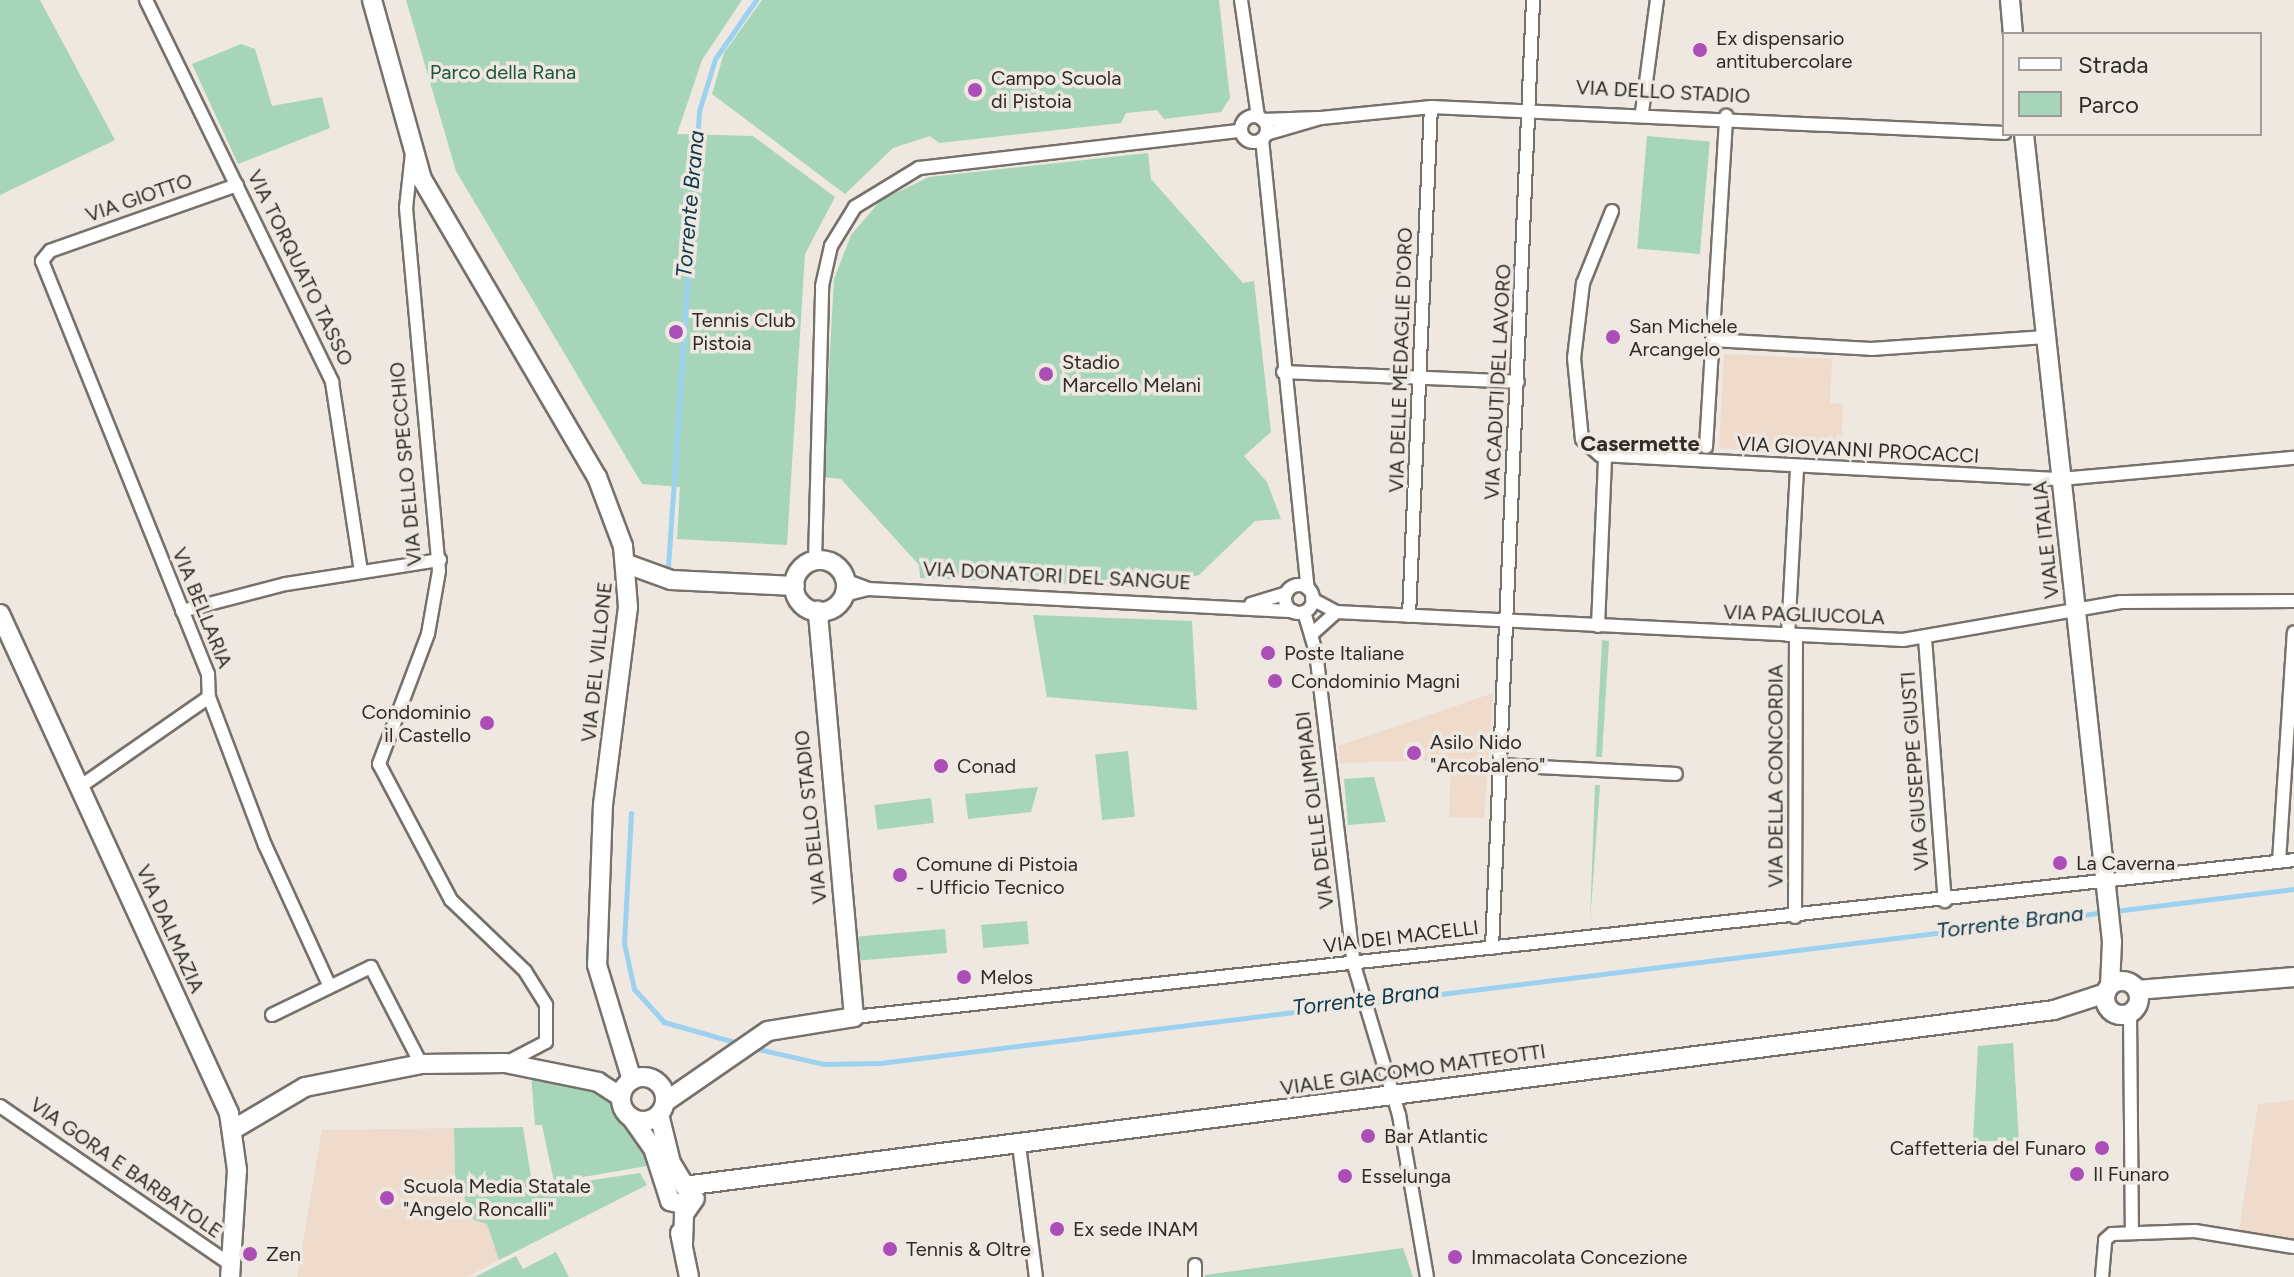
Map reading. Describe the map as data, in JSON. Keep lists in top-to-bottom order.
{
  "streets": {
    "street": [
      "VIA DELLO STADIO",
      "VIA GIOTTO",
      "VIA TORQUATO TASSO",
      "VIA DELLE MEDAGLIE D'ORO",
      "VIA CADUTI DEL LAVORO",
      "VIA GIOVANNI PROCACCI",
      "VIA DELLO SPECCHIO",
      "VIALE ITALIA",
      "VIA DONATORI DEL SANGUE",
      "VIA BELLARIA",
      "VIA PAGLIUCOLA",
      "VIA DEL VILLONE",
      "VIA GIUSEPPE GIUSTI",
      "VIA DELLA CONCORDIA",
      "VIA DELLE OLIMPIADI",
      "VIA DALMAZIA",
      "VIA DEI MACELLI",
      "VIALE GIACOMO MATTEOTTI",
      "VIA GORA E BARBATOLE"
    ]
  },
  "crossings": [
    ["VIA DELLO STADIO", "VIA DELLE MEDAGLIE D'ORO"],
    ["VIA DELLO STADIO", "VIA CADUTI DEL LAVORO"],
    ["VIA DELLO STADIO", "VIA DONATORI DEL SANGUE"],
    ["VIA DELLO STADIO", "VIA DEI MACELLI"],
    ["VIA GIOTTO", "VIA TORQUATO TASSO"],
    ["VIA GIOTTO", "VIA BELLARIA"],
    ["VIA DELLE MEDAGLIE D'ORO", "VIA PAGLIUCOLA"],
    ["VIA CADUTI DEL LAVORO", "VIA PAGLIUCOLA"],
    ["VIA CADUTI DEL LAVORO", "VIA DEI MACELLI"],
    ["VIA GIOVANNI PROCACCI", "VIALE ITALIA"],
    ["VIA GIOVANNI PROCACCI", "VIA DELLA CONCORDIA"],
    ["VIA DELLO SPECCHIO", "VIA DEL VILLONE"],
    ["VIA DELLO SPECCHIO", "VIA DALMAZIA"],
    ["VIALE ITALIA", "VIA PAGLIUCOLA"],
    ["VIALE ITALIA", "VIA DEI MACELLI"],
    ["VIALE ITALIA", "VIALE GIACOMO MATTEOTTI"],
    ["VIA DONATORI DEL SANGUE", "VIA PAGLIUCOLA"],
    ["VIA DONATORI DEL SANGUE", "VIA DELLE OLIMPIADI"],
    ["VIA PAGLIUCOLA", "VIA GIUSEPPE GIUSTI"],
    ["VIA PAGLIUCOLA", "VIA DELLA CONCORDIA"],
    ["VIA GIUSEPPE GIUSTI", "VIA DEI MACELLI"],
    ["VIA DELLA CONCORDIA", "VIA DEI MACELLI"],
    ["VIA DELLE OLIMPIADI", "VIA DEI MACELLI"],
    ["VIA DELLE OLIMPIADI", "VIALE GIACOMO MATTEOTTI"],
    ["VIA DALMAZIA", "VIA GORA E BARBATOLE"]
  ],
  "districts": ["Casermette"],
  "water": ["Torrente Brana"],
  "parks": ["Parco della Rana"],
  "places": [
    "Ex dispensario antitubercolare",
    "Campo Scuola di Pistoia",
    "Tennis Club Pistoia",
    "San Michele Arcangelo",
    "Stadio Marcello Melani",
    "Poste Italiane",
    "Condominio Magni",
    "Condominio il Castello",
    "Asilo Nido \"Arcobaleno\"",
    "Conad",
    "La Caverna",
    "Comune di Pistoia - Ufficio Tecnico",
    "Melos",
    "Bar Atlantic",
    "Caffetteria del Funaro",
    "Il Funaro",
    "Esselunga",
    "Scuola Media Statale \"Angelo Roncalli\"",
    "Ex sede INAM",
    "Tennis & Oltre",
    "Zen",
    "Immacolata Concezione"
  ],
  "legend": ["Strada", "Parco"]
}
